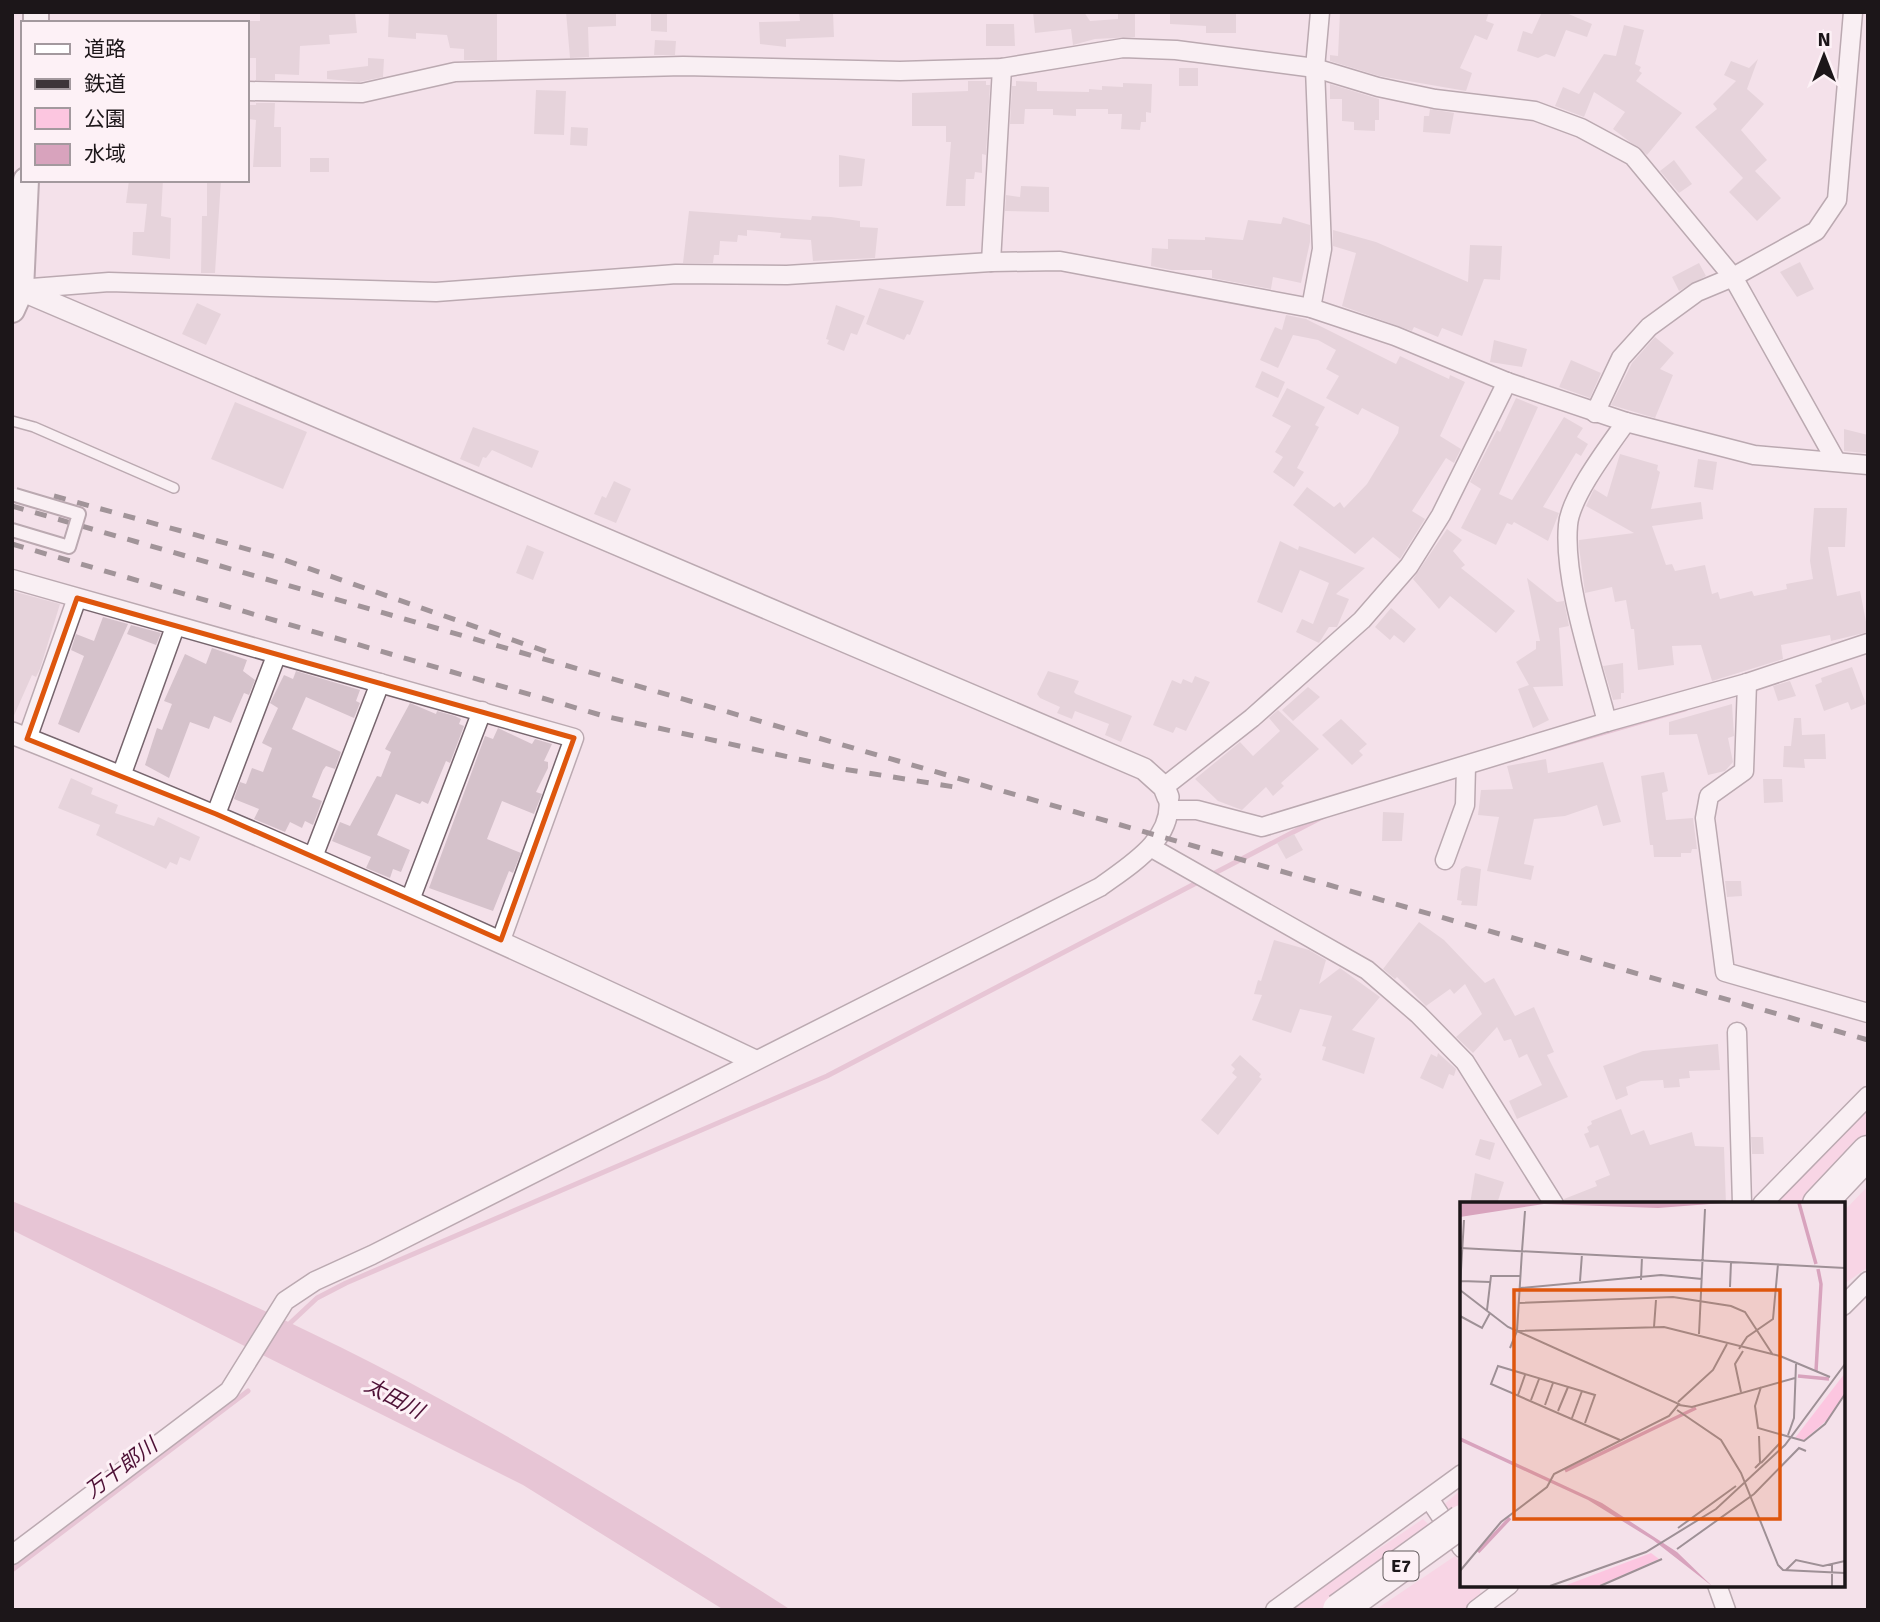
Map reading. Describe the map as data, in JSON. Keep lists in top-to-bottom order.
{
  "streets": {
    "highway": ["E7"]
  },
  "water": ["太田川", "万十郎川"],
  "legend": [
    "道路",
    "鉄道",
    "公園",
    "水域"
  ],
  "north": "top"
}
